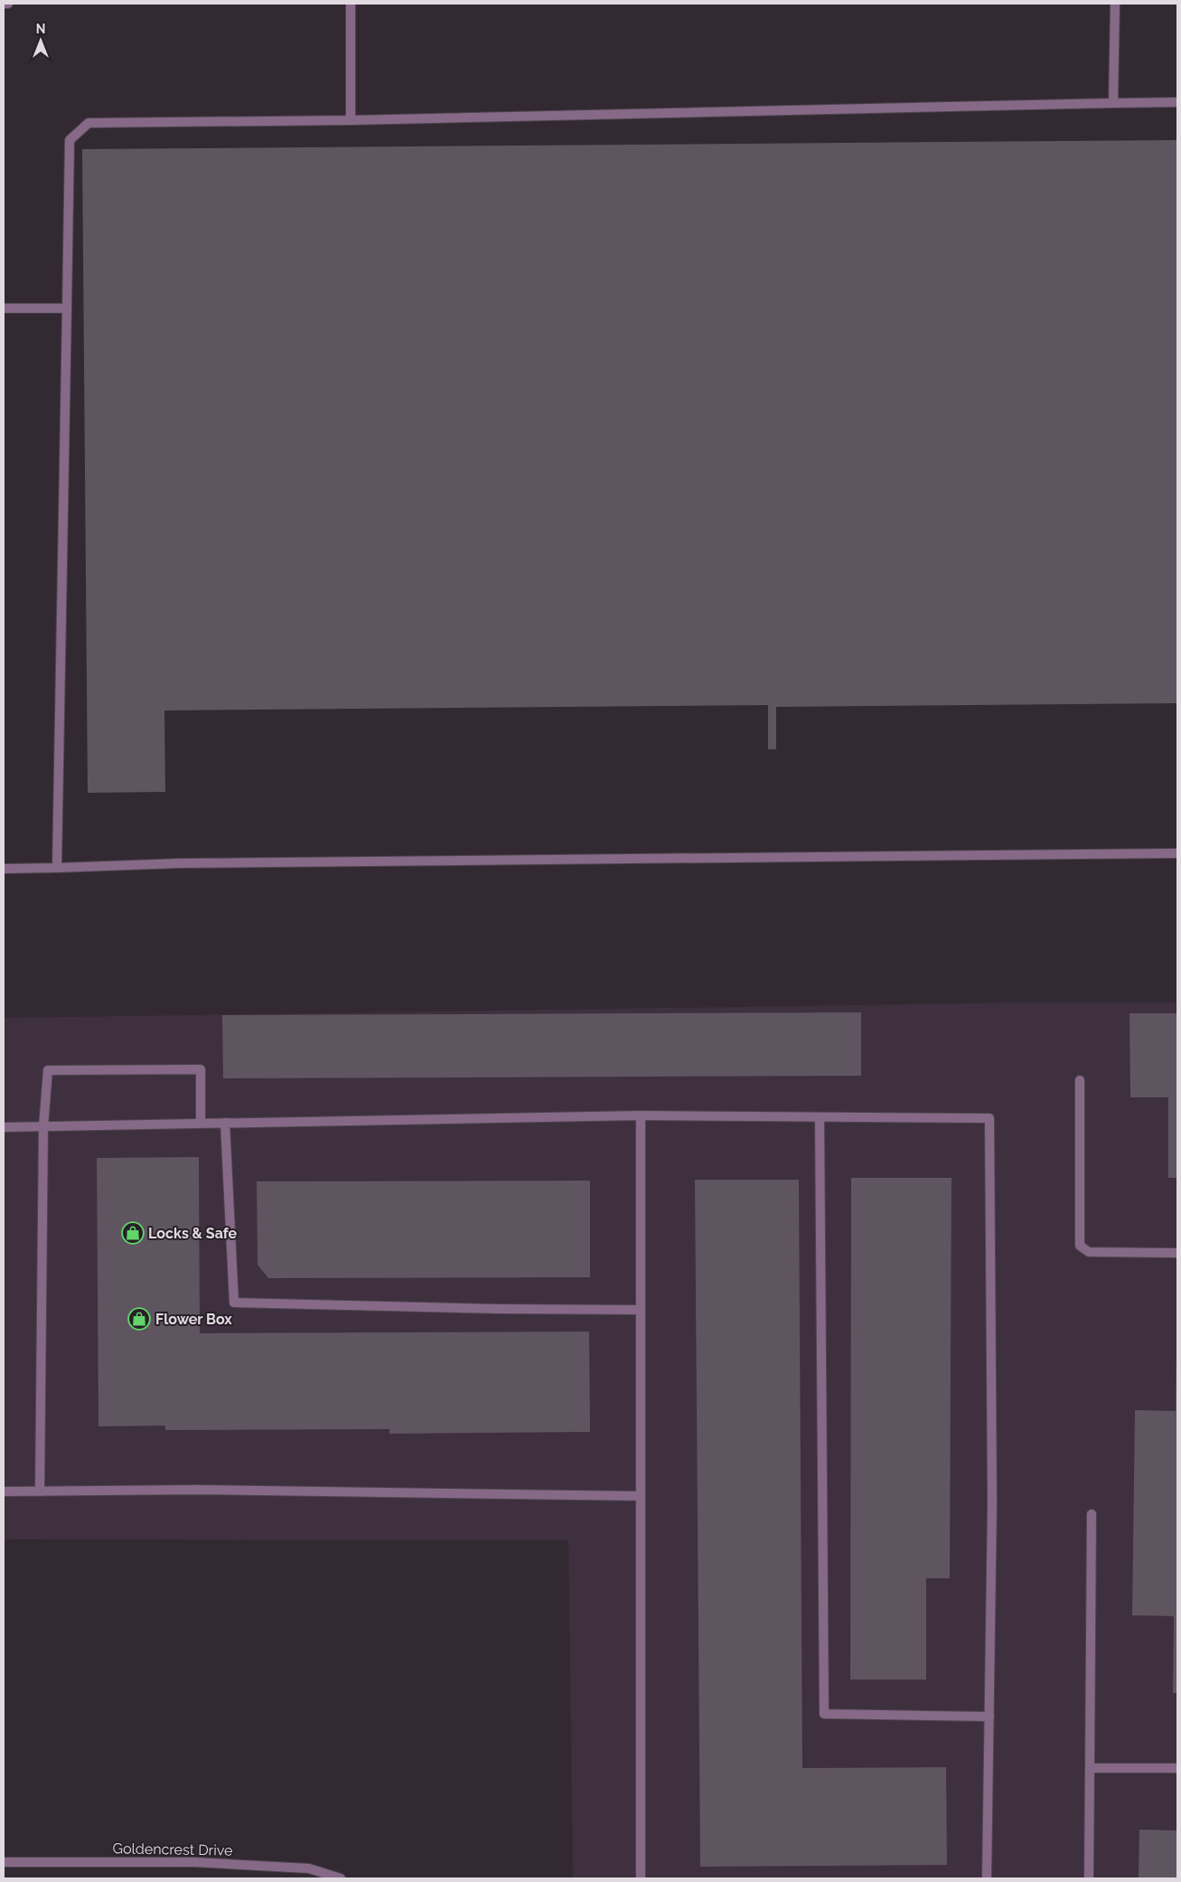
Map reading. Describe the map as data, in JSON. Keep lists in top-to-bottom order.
{
  "streets": {
    "street": ["Goldencrest Drive"]
  },
  "places": {
    "shop": ["Locks & Safe", "Flower Box"]
  },
  "north": "top"
}
